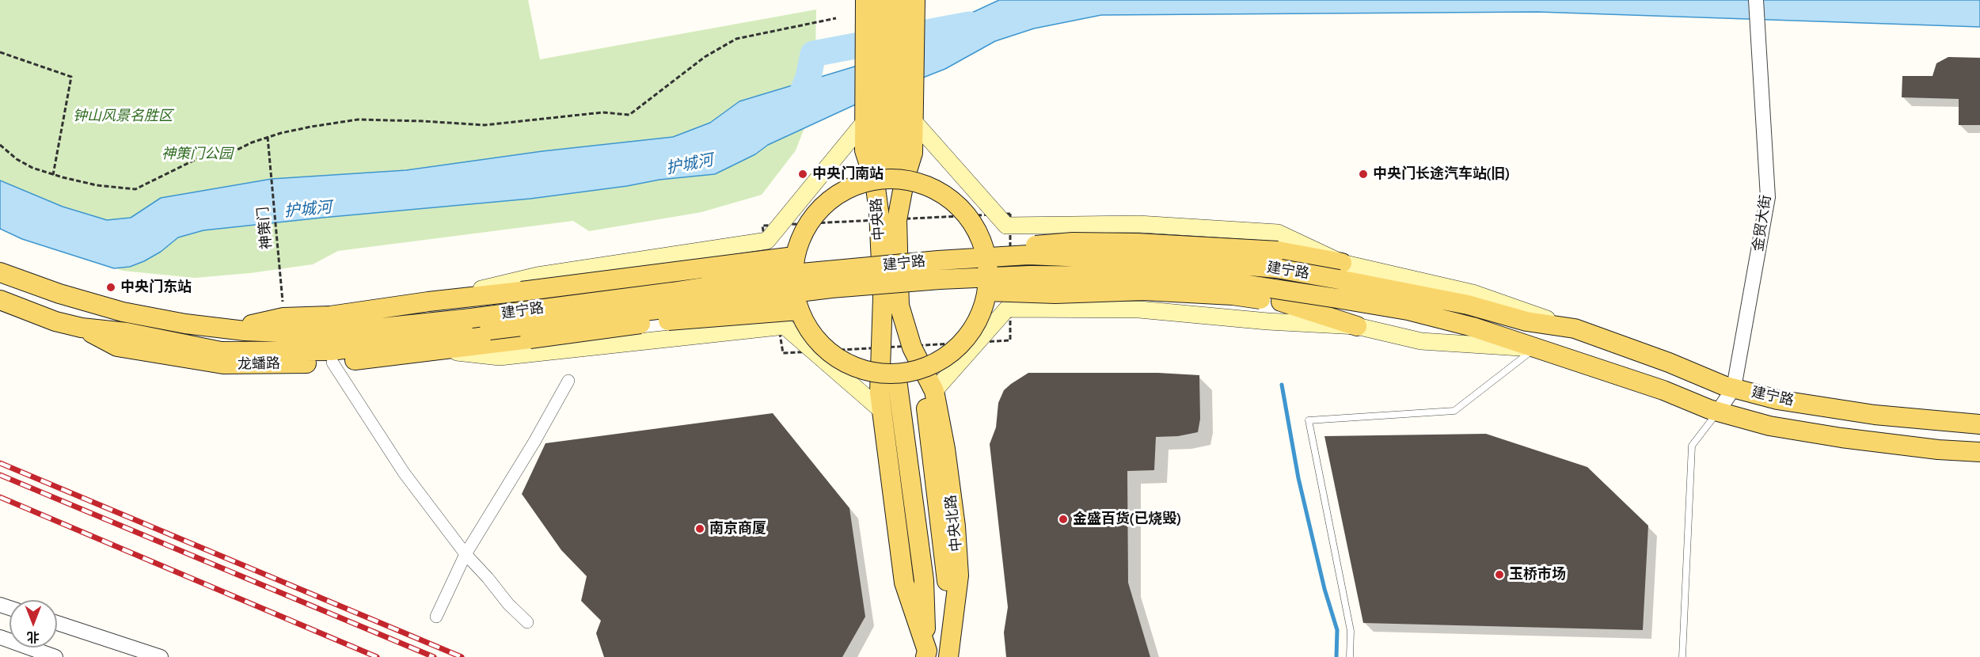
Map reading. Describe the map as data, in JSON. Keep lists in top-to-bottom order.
{
  "streets": {
    "main road": [
      "中央路",
      "建宁路",
      "龙蟠路",
      "中央北路"
    ],
    "street": ["金贸大街"],
    "path": ["神策门"]
  },
  "crossings": [
    ["中央路", "中央北路"],
    ["金贸大街", "建宁路"],
    ["建宁路", "龙蟠路"]
  ],
  "water": ["护城河"],
  "parks": ["钟山风景名胜区", "神策门公园"],
  "places": [
    "中央门南站",
    "中央门长途汽车站(旧)",
    "中央门东站",
    "金盛百货(已烧毁)",
    "南京商厦",
    "玉桥市场"
  ],
  "north": "bottom"
}
